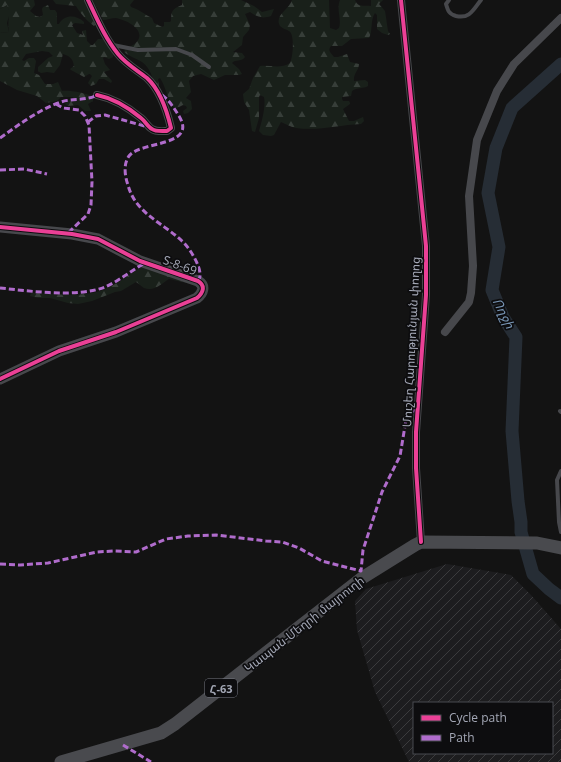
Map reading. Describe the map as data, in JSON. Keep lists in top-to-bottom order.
{
  "streets": {
    "main road": ["Կապան-Մեղրի մայրուղի", "Հ-63"],
    "street": ["Տ-8-69", "Մուշեղ Հարությունյան փողոց"]
  },
  "crossings": [
    ["Մուշեղ Հարությունյան փողոց", "Կապան-Մեղրի մայրուղի"]
  ],
  "water": ["Ողջի"],
  "legend": ["Cycle path", "Path"]
}
